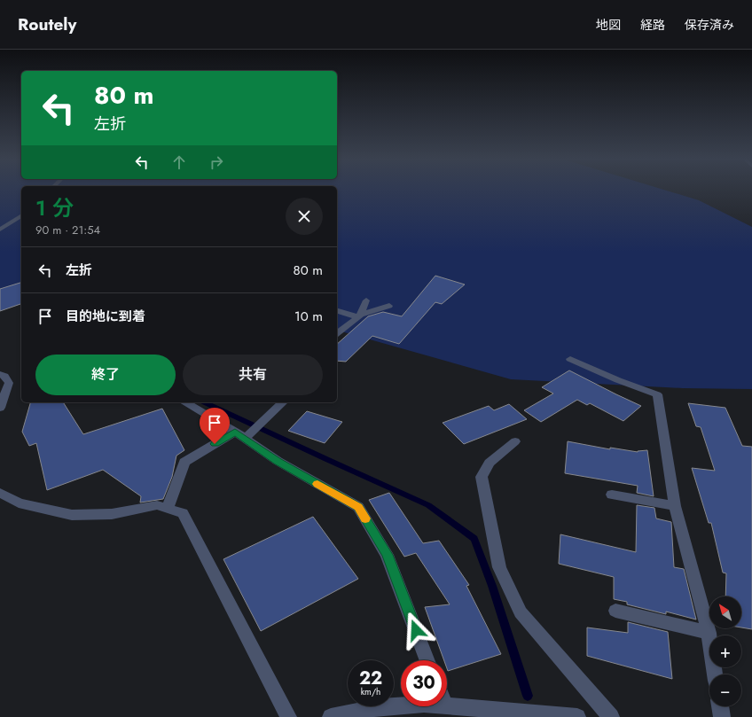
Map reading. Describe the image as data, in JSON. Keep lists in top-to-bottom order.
{
  "north": "top left",
  "page": {
    "header": "Routely",
    "nav": ["地図", "経路", "保存済み"],
    "turn": ["80 m", "左折"],
    "heading": ["1 分", "90 m · 21:54"],
    "list": [
      {
        "name": "左折",
        "value": "80 m"
      },
      {
        "name": "目的地に到着",
        "value": "10 m"
      }
    ],
    "buttons": ["終了", "共有"],
    "map_buttons": ["+", "−"],
    "speed": "22 km/h",
    "limit": "30"
  }
}
